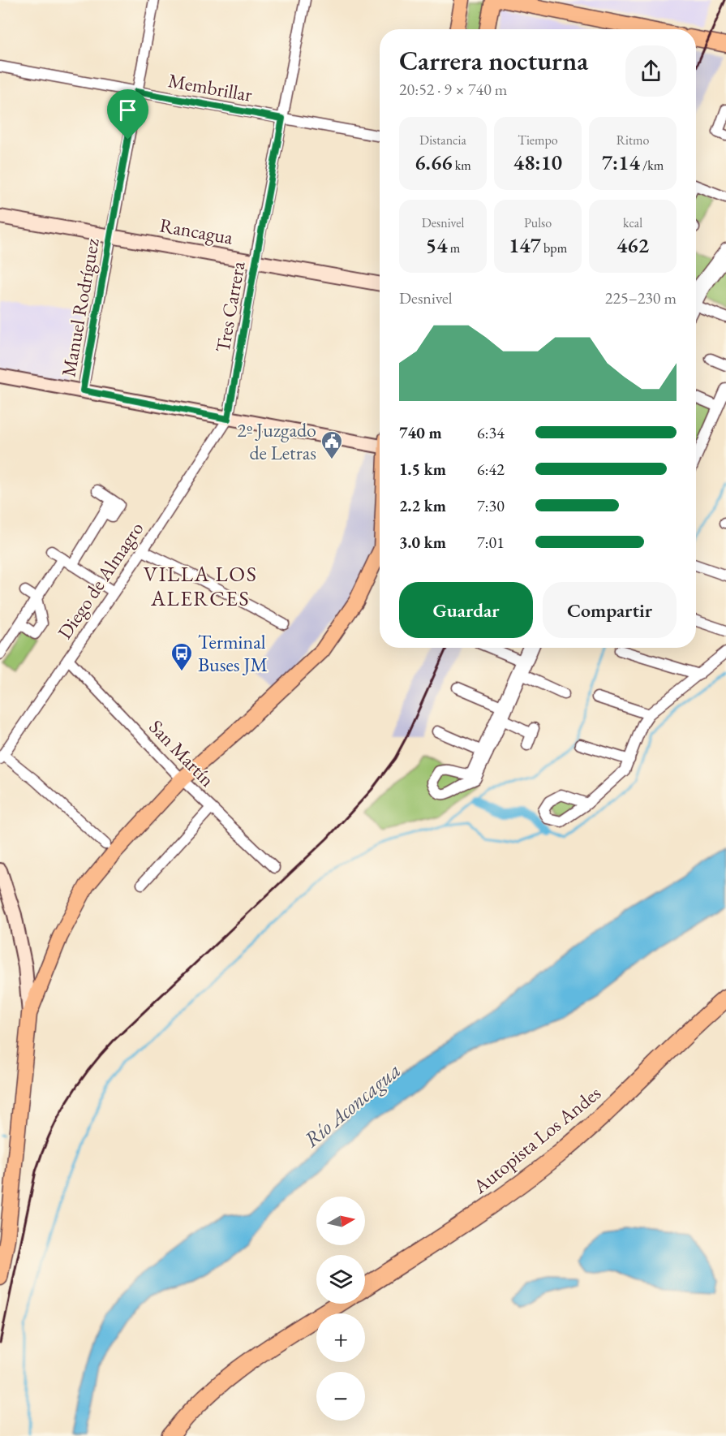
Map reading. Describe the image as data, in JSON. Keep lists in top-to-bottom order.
{
  "streets": {
    "highway": ["Autopista Los Andes"],
    "main road": ["Rancagua"],
    "street": [
      "Membrillar",
      "Tres Carrera",
      "Manuel Rodríguez",
      "Diego de Almagro",
      "San Martín"
    ]
  },
  "crossings": [
    ["Membrillar", "Tres Carrera"],
    ["Membrillar", "Manuel Rodríguez"],
    ["Rancagua", "Tres Carrera"],
    ["Rancagua", "Manuel Rodríguez"],
    ["Tres Carrera", "Diego de Almagro"],
    ["Diego de Almagro", "San Martín"]
  ],
  "districts": ["VILLA LOS ALERCES"],
  "water": ["Río Aconcagua"],
  "places": {
    "public building": ["2º Juzgado de Letras"],
    "bus stop": ["Terminal Buses JM"]
  },
  "north": "right",
  "page": {
    "heading": ["Carrera nocturna", "20:52 · 9 × 740 m"],
    "stats": [
      ["Distancia", "6.66 km"],
      ["Tiempo", "48:10"],
      ["Ritmo", "7:14 /km"],
      ["Desnivel", "54 m"],
      ["Pulso", "147 bpm"],
      ["kcal", "462"]
    ],
    "chart": ["Desnivel", "225–230 m"],
    "list": [
      {
        "name": "740 m",
        "note": "6:34"
      },
      {
        "name": "1.5 km",
        "note": "6:42"
      },
      {
        "name": "2.2 km",
        "note": "7:30"
      },
      {
        "name": "3.0 km",
        "note": "7:01"
      }
    ],
    "buttons": ["Guardar", "Compartir"],
    "map_buttons": ["+", "−"]
  }
}
